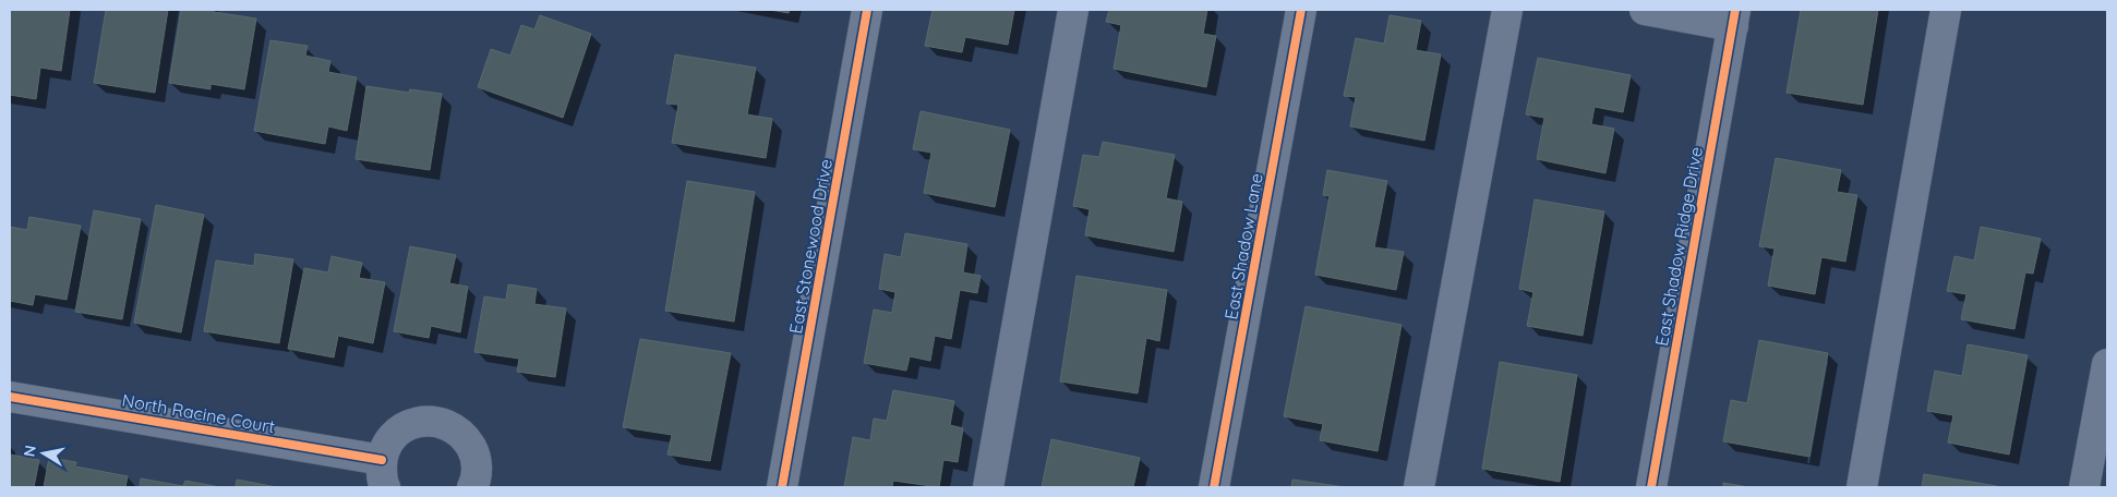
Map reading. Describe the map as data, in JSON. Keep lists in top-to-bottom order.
{
  "streets": {
    "street": [
      "East Stonewood Drive",
      "East Shadow Lane",
      "East Shadow Ridge Drive",
      "North Racine Court"
    ]
  },
  "north": "left"
}
